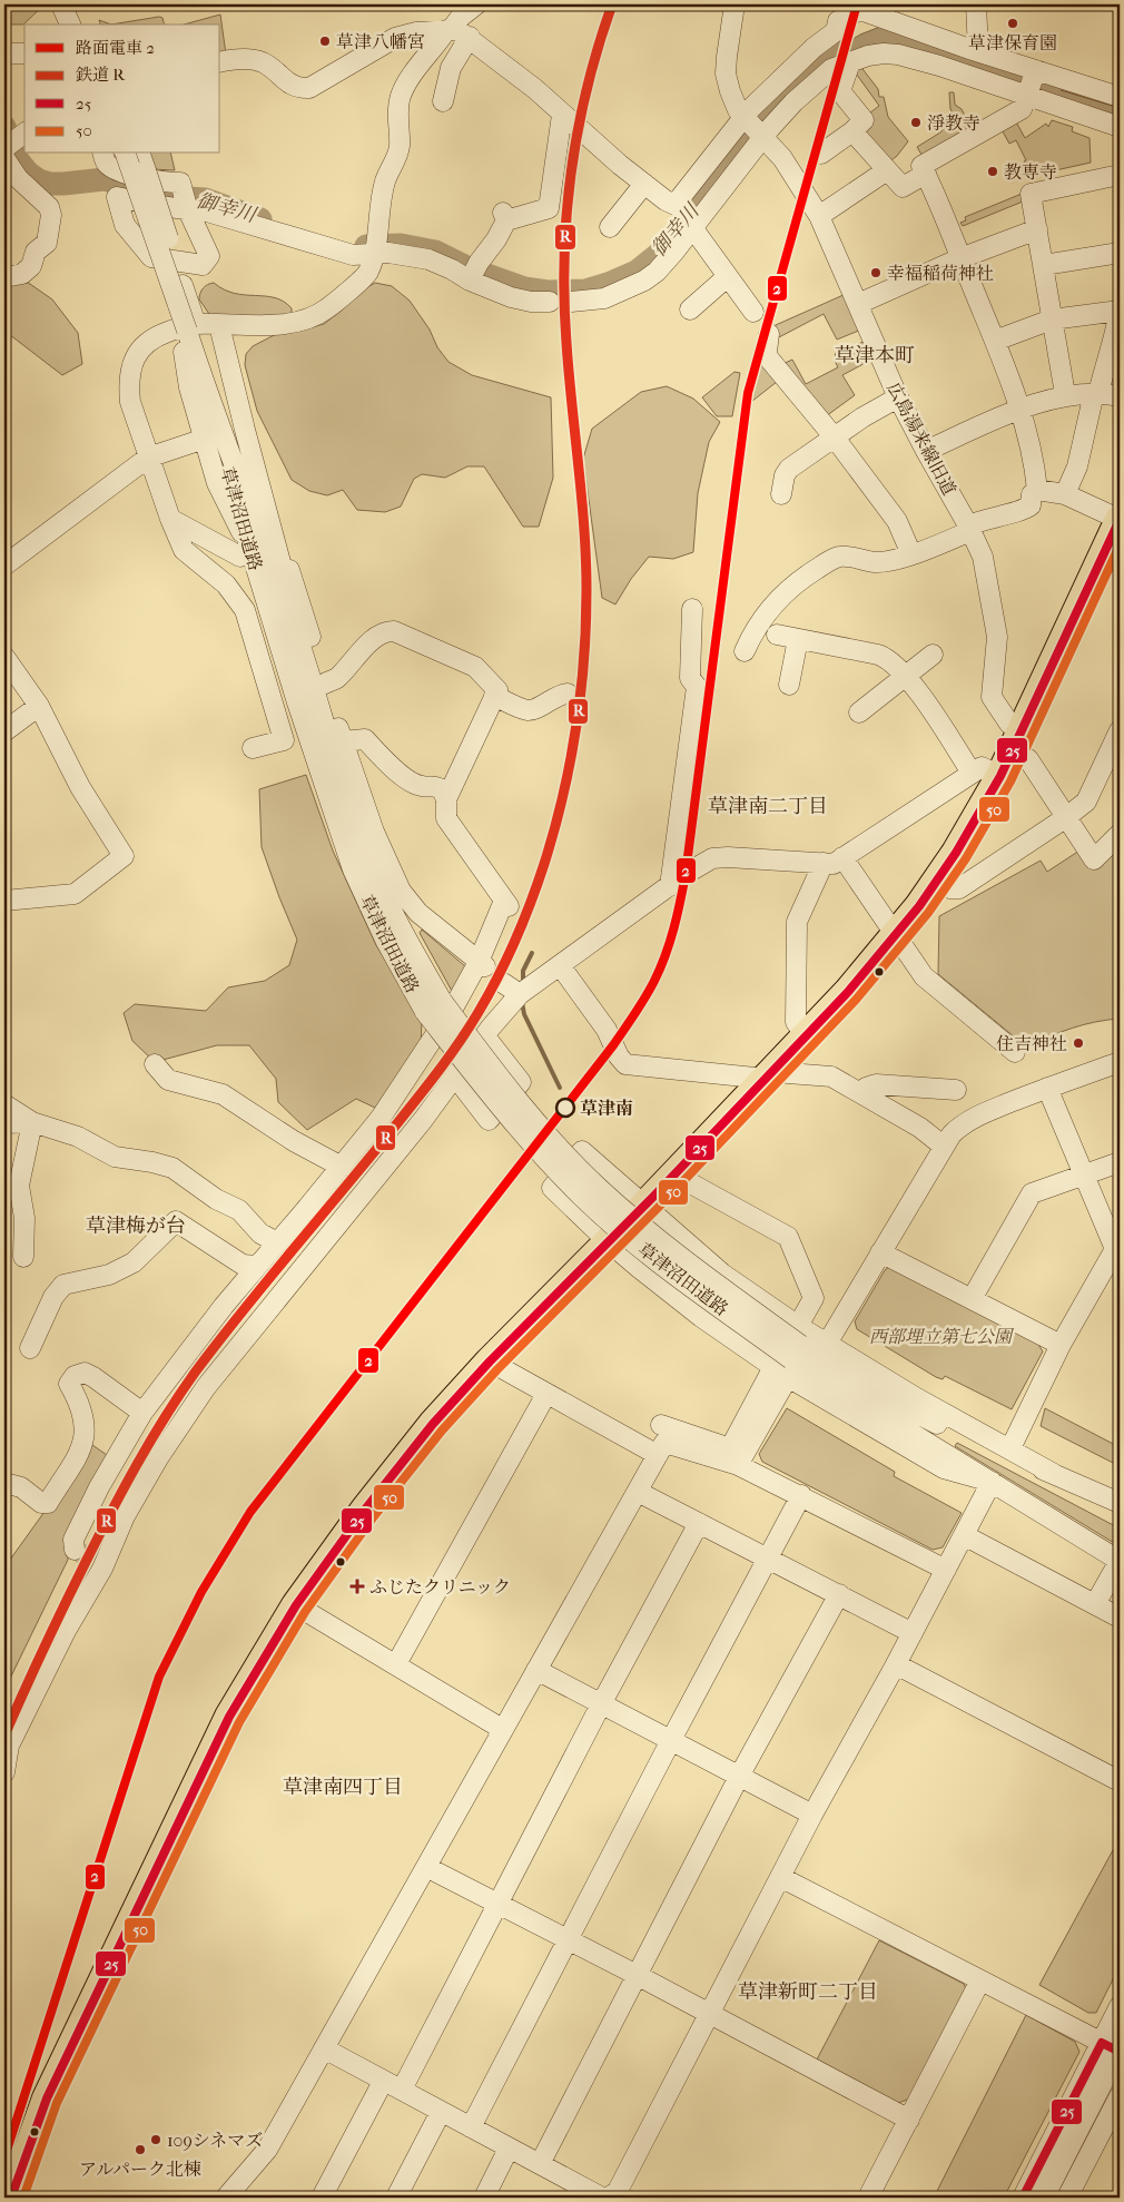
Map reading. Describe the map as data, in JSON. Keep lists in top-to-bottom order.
{
  "streets": {
    "street": ["広島湯来線旧道", "草津沼田道路"]
  },
  "districts": [
    "草津本町",
    "草津南二丁目",
    "草津梅が台",
    "草津南四丁目",
    "草津新町二丁目"
  ],
  "water": ["御幸川"],
  "parks": ["西部埋立第七公園"],
  "places": {
    "other": [
      "草津保育園",
      "草津八幡宮",
      "淨教寺",
      "教専寺",
      "幸福稲荷神社",
      "住吉神社",
      "草津南",
      "109シネマズ",
      "アルパーク北棟"
    ],
    "health": ["ふじたクリニック"]
  },
  "lines": [
    "tram line 2",
    "rail line R",
    "transit line 25",
    "transit line 50"
  ],
  "legend": [
    "路面電車 2",
    "鉄道 R",
    "25",
    "50"
  ]
}
